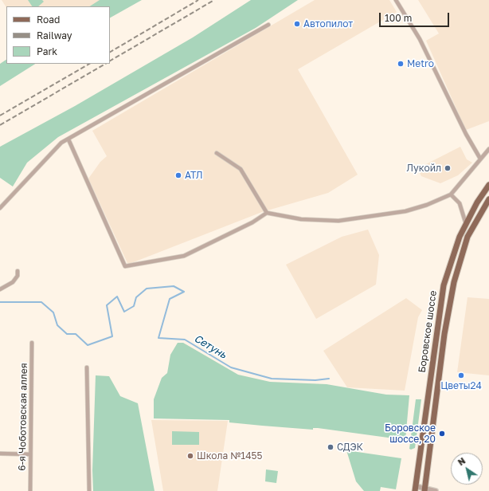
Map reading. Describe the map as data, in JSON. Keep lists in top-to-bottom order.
{
  "streets": {
    "main road": ["Боровское шоссе"],
    "street": ["6-я Чоботовская аллея"]
  },
  "water": ["Сетунь"],
  "places": [
    "Автопилот",
    "Metro",
    "Лукойл",
    "АТЛ",
    "Цветы24",
    "Боровское шоссе, 20",
    "СДЭК",
    "Школа №1455"
  ],
  "legend": ["Road", "Railway", "Park"],
  "scale_bar": "100 m",
  "north": "top left"
}
